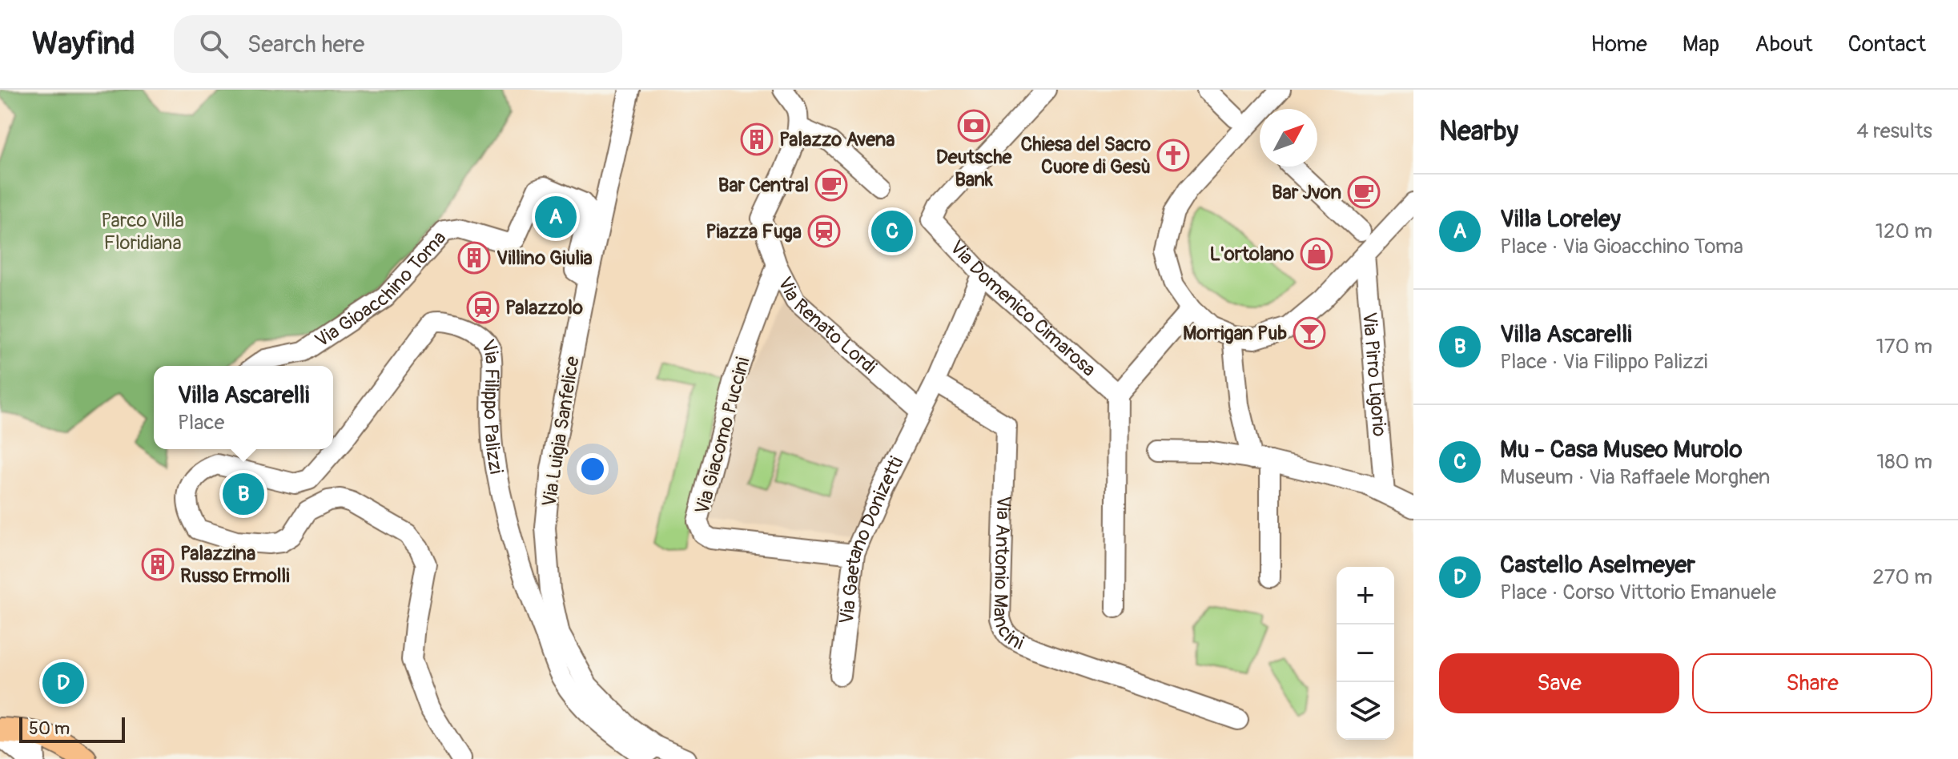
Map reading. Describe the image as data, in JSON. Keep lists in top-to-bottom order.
{
  "streets": {
    "street": [
      "Via Gioacchino Toma",
      "Via Domenico Cimarosa",
      "Via Renato Lordi",
      "Via Pirro Ligorio",
      "Via Filippo Palizzi",
      "Via Luigia Sanfelice",
      "Via Giacomo Puccini",
      "Via Gaetano Donizetti",
      "Via Antonio Mancini"
    ]
  },
  "crossings": [
    ["Via Gioacchino Toma", "Via Luigia Sanfelice"],
    ["Via Renato Lordi", "Via Giacomo Puccini"],
    ["Via Renato Lordi", "Via Gaetano Donizetti"],
    ["Via Filippo Palizzi", "Via Luigia Sanfelice"],
    ["Via Giacomo Puccini", "Via Gaetano Donizetti"]
  ],
  "parks": ["Parco Villa Floridiana"],
  "places": {
    "bank": ["Deutsche Bank"],
    "building": ["Palazzo Avena", "Villino Giulia", "Palazzina Russo Ermolli"],
    "church": ["Chiesa del Sacro Cuore di Gesù"],
    "cafe": ["Bar Central", "Bar Jvon"],
    "station": ["Piazza Fuga", "Palazzolo"],
    "shop": ["L'ortolano"],
    "bar": ["Morrigan Pub"]
  },
  "scale_bar": "50 m",
  "north": "top right",
  "page": {
    "header": "Wayfind",
    "search": "Search here",
    "nav": [
      "Home",
      "Map",
      "About",
      "Contact"
    ],
    "heading": ["Nearby", "4 results"],
    "list": [
      {
        "mark": "A",
        "name": "Villa Loreley",
        "note": "Place · Via Gioacchino Toma",
        "value": "120 m"
      },
      {
        "mark": "B",
        "name": "Villa Ascarelli",
        "note": "Place · Via Filippo Palizzi",
        "value": "170 m"
      },
      {
        "mark": "C",
        "name": "Mu - Casa Museo Murolo",
        "note": "Museum · Via Raffaele Morghen",
        "value": "180 m"
      },
      {
        "mark": "D",
        "name": "Castello Aselmeyer",
        "note": "Place · Corso Vittorio Emanuele",
        "value": "270 m"
      }
    ],
    "pins": [
      "A",
      "C",
      "B",
      "D"
    ],
    "popup": ["Villa Ascarelli", "Place"],
    "map_buttons": ["+", "−"],
    "buttons": ["Save", "Share"],
    "scale": "50 m"
  }
}
